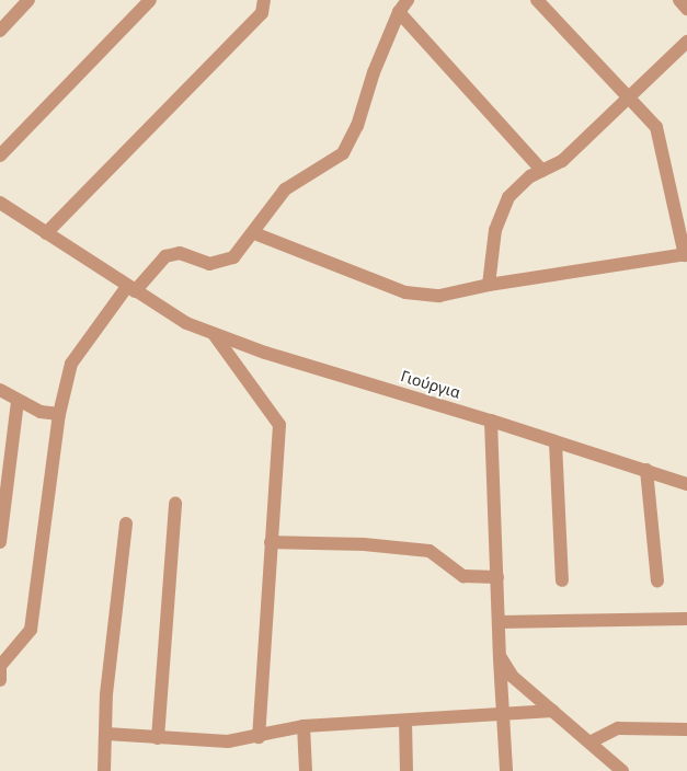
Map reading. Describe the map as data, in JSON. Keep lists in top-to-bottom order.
{
  "streets": {
    "street": ["Γιούργια"]
  }
}
